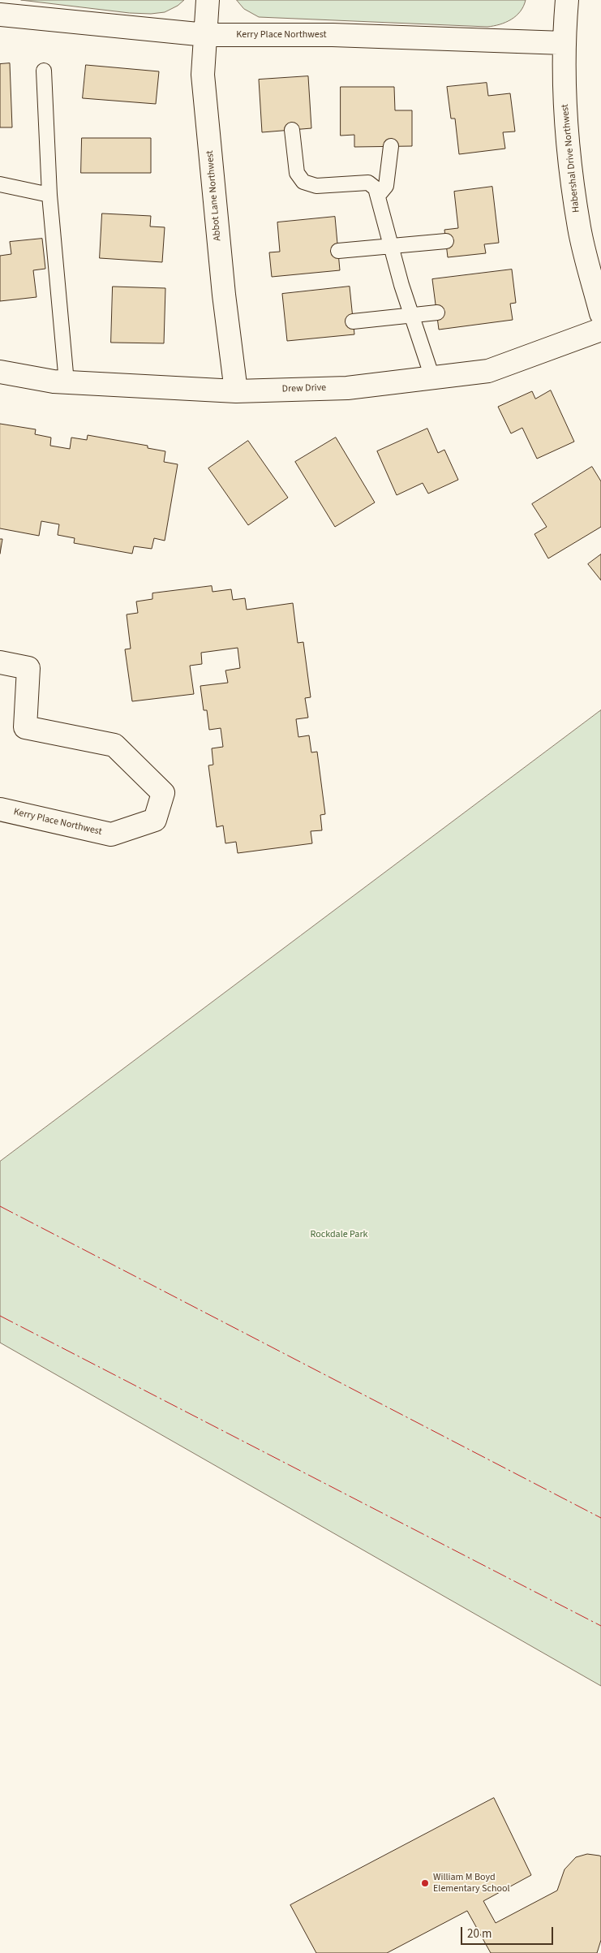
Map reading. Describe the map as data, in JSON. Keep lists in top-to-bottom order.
{
  "streets": {
    "street": [
      "Kerry Place Northwest",
      "Habershal Drive Northwest",
      "Abbot Lane Northwest",
      "Drew Drive"
    ]
  },
  "crossings": [
    ["Kerry Place Northwest", "Habershal Drive Northwest"],
    ["Kerry Place Northwest", "Abbot Lane Northwest"],
    ["Abbot Lane Northwest", "Drew Drive"]
  ],
  "parks": ["Rockdale Park"],
  "places": ["William M Boyd Elementary School"],
  "scale_bar": "20 m"
}
